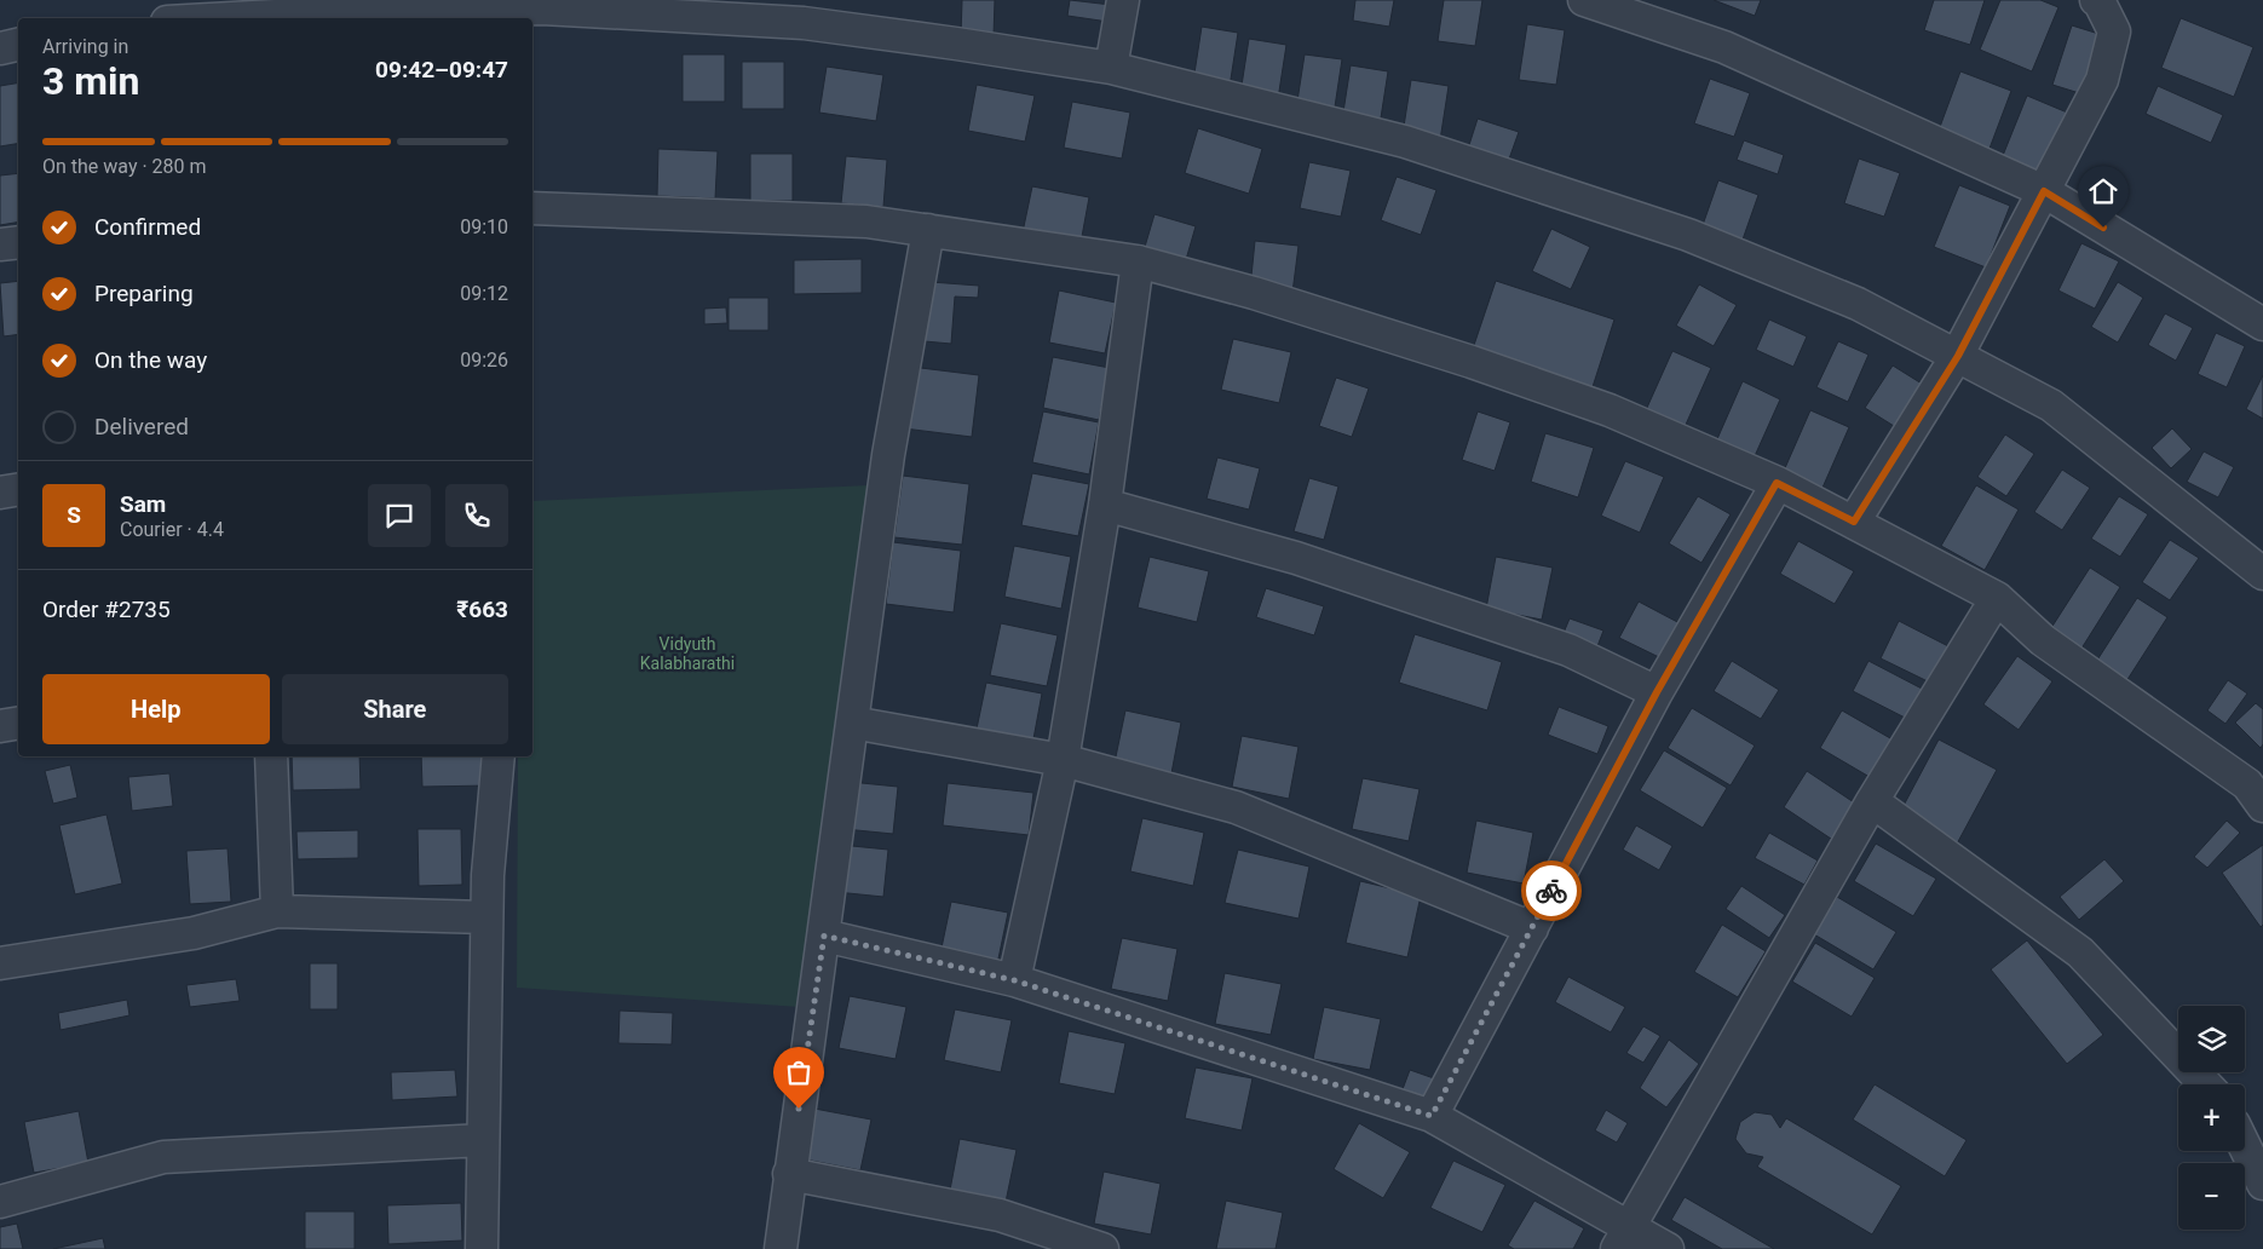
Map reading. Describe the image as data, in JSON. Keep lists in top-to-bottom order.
{
  "parks": ["Vidyuth Kalabharathi"],
  "page": {
    "heading": ["3 min", "Arriving in", "09:42–09:47"],
    "panel": [
      "Sam",
      "Courier · 4.4",
      "Order #2735",
      "₹663"
    ],
    "bar": "On the way · 280 m",
    "list": [
      ["Confirmed", "09:10"],
      ["Preparing", "09:12"],
      ["On the way", "09:26"],
      "Delivered"
    ],
    "round": "S",
    "buttons": ["Help", "Share"],
    "map_buttons": ["+", "−"]
  }
}
